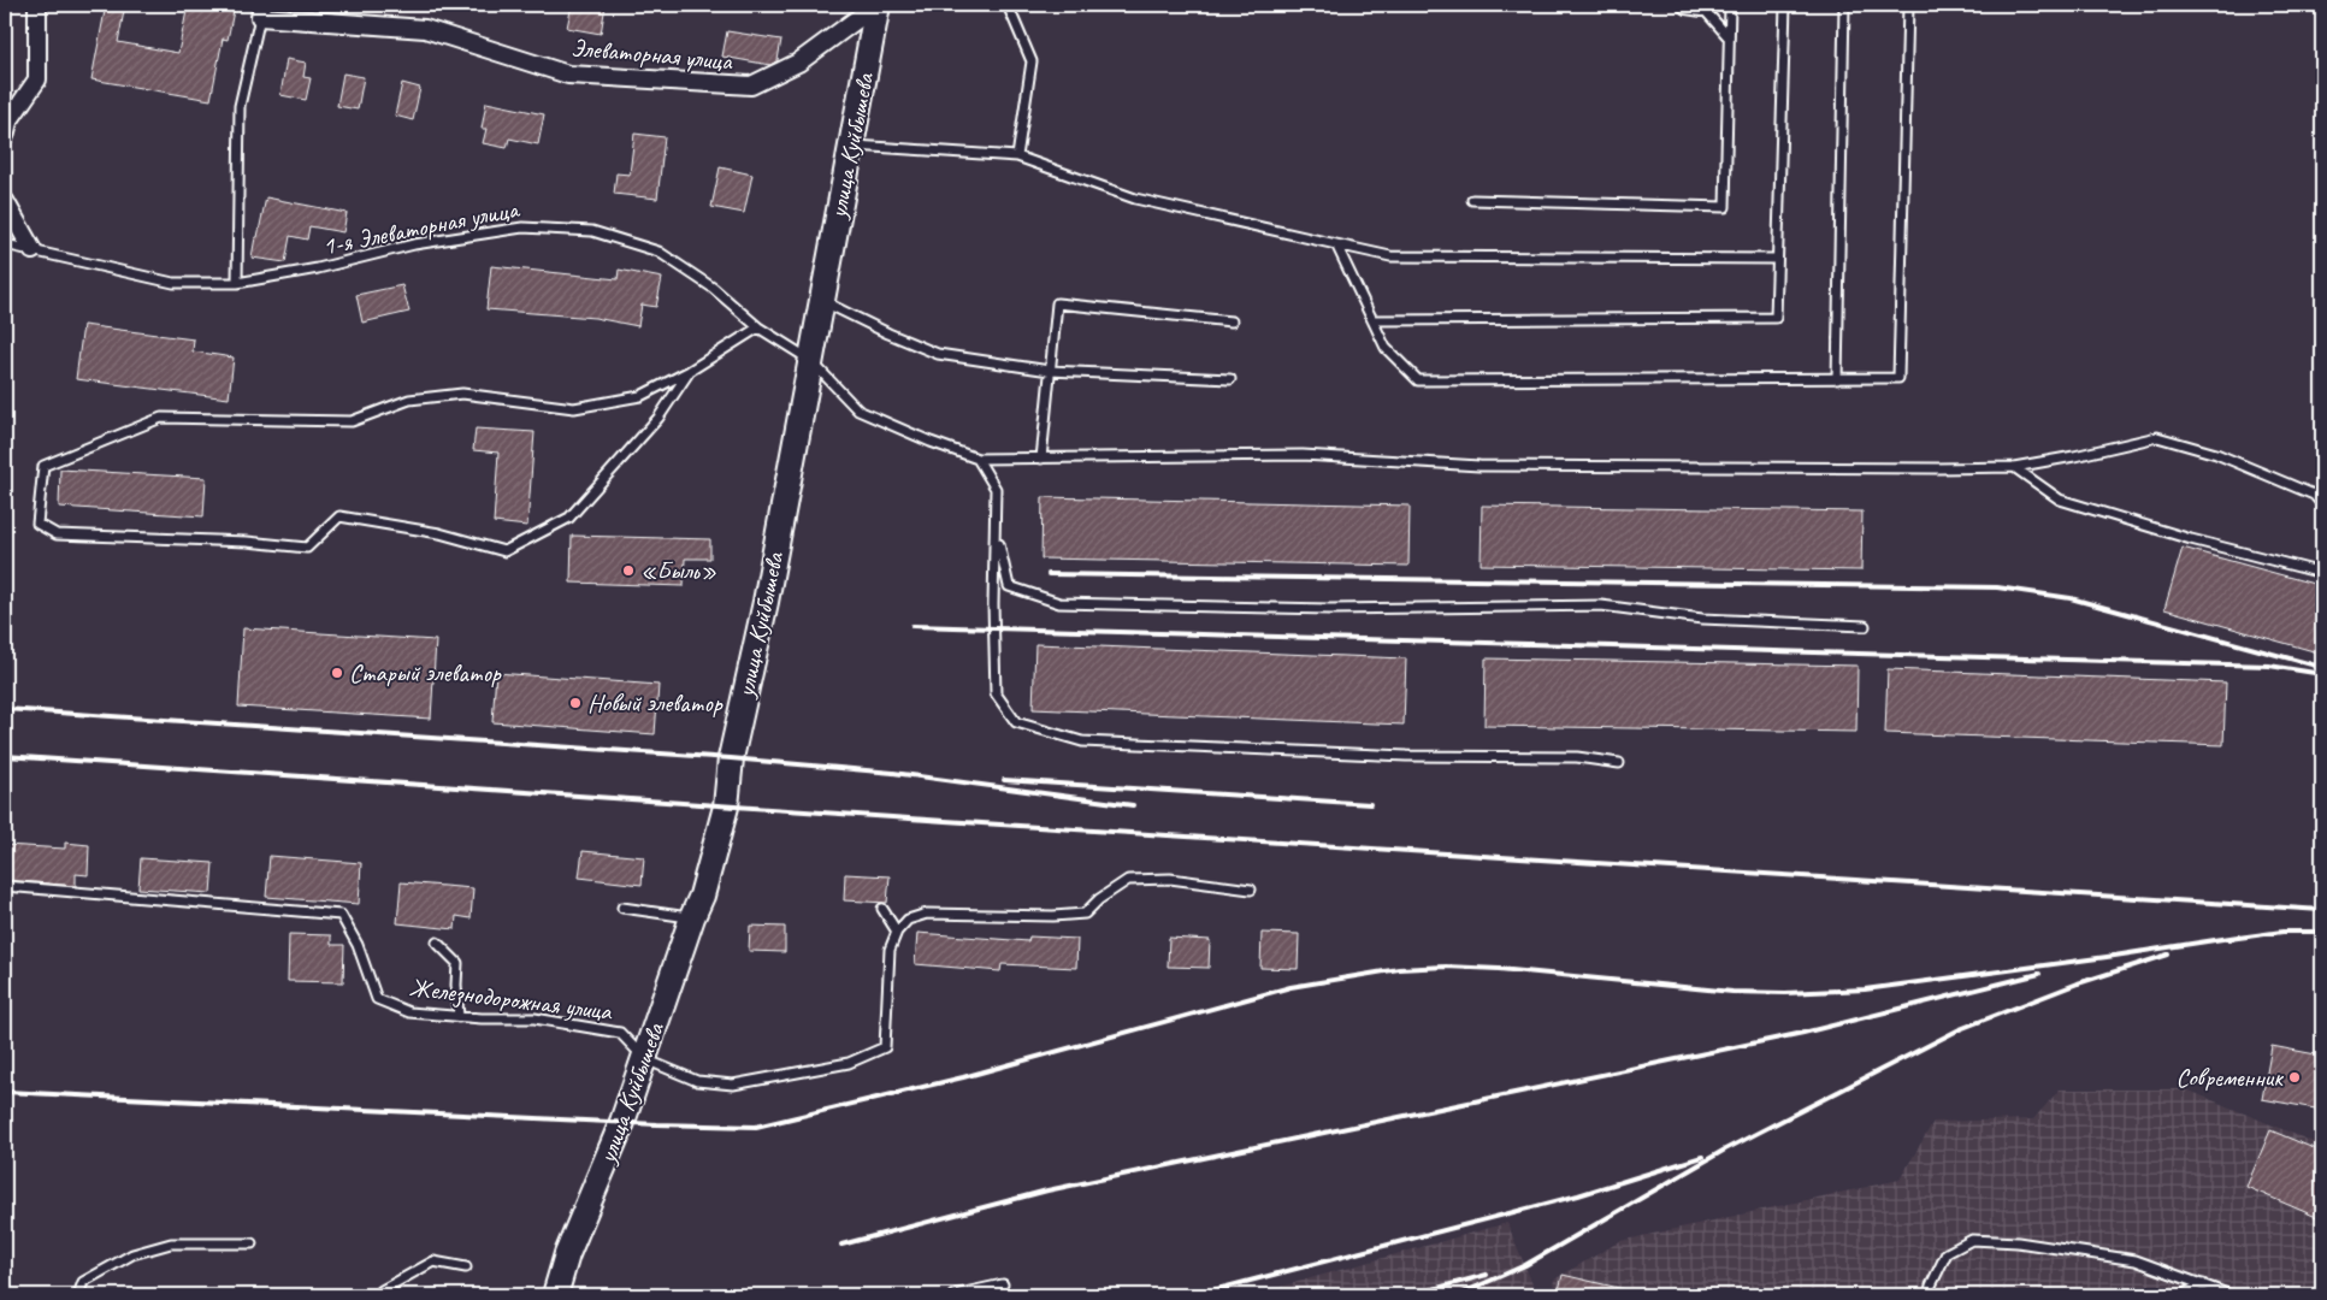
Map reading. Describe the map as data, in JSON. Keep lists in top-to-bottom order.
{
  "streets": {
    "street": ["Элеваторная улица", "улица Куйбышева"],
    "lane": ["1-я Элеваторная улица", "Железнодорожная улица"]
  },
  "crossings": [
    ["Элеваторная улица", "улица Куйбышева"],
    ["улица Куйбышева", "1-я Элеваторная улица"],
    ["улица Куйбышева", "Железнодорожная улица"]
  ],
  "places": [
    "«Быль»",
    "Старый элеватор",
    "Новый элеватор",
    "Современник"
  ]
}
